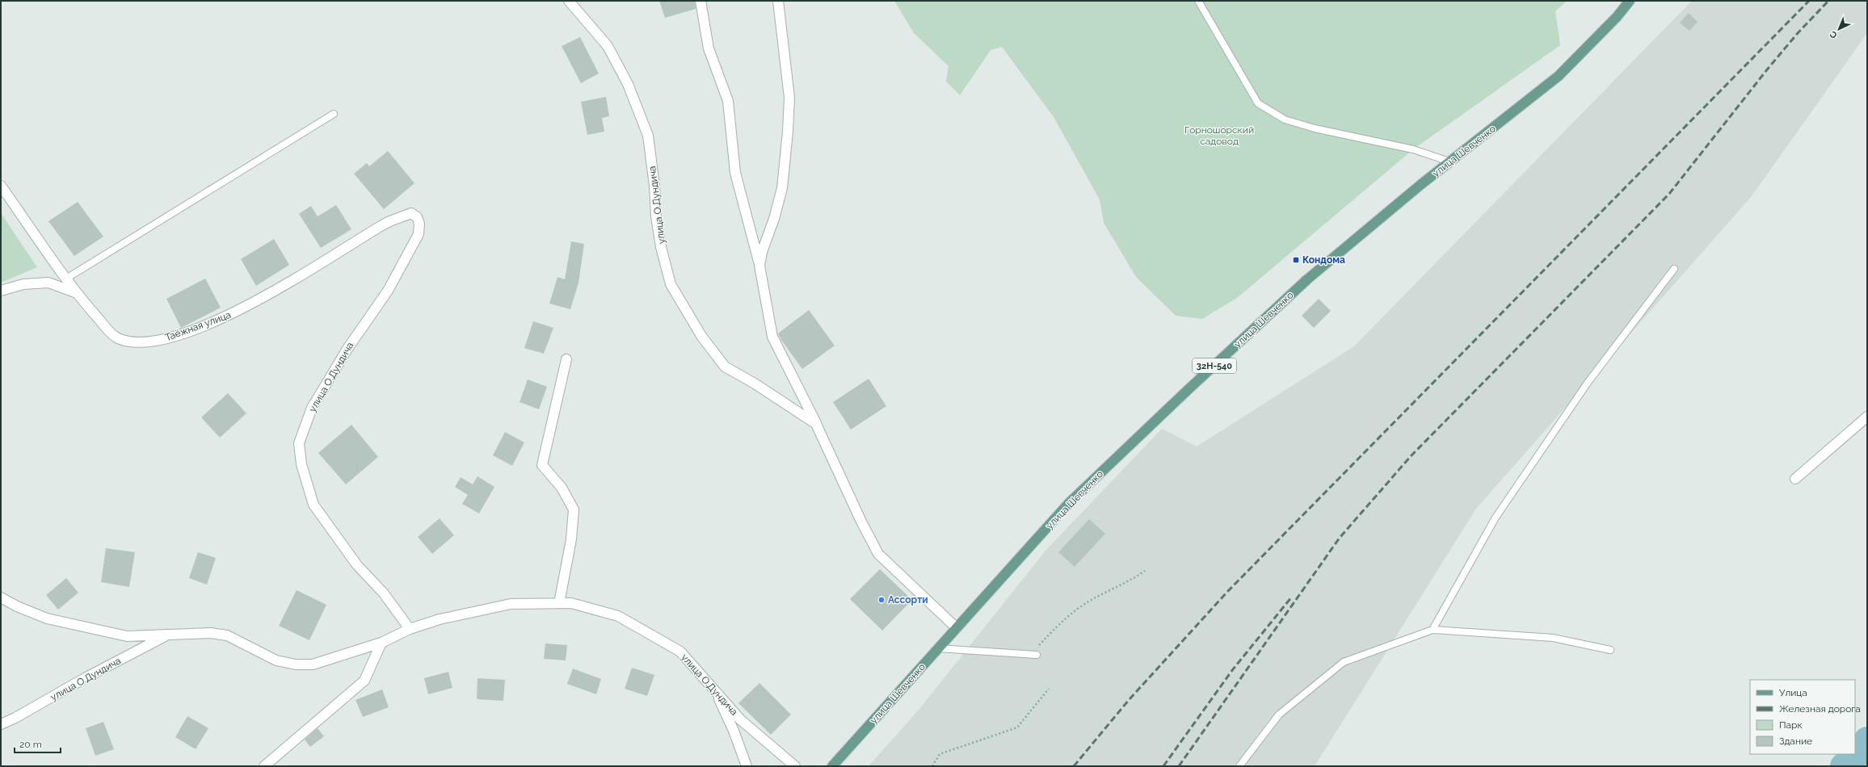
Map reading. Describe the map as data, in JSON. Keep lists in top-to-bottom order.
{
  "streets": {
    "main road": ["улица Шевченко", "32Н-540"],
    "street": ["улица О.Дундича", "Таёжная улица"]
  },
  "crossings": [
    ["улица О.Дундича", "Таёжная улица"]
  ],
  "parks": ["Горношорский садовод"],
  "places": {
    "transit": ["Кондома"],
    "other": ["Ассорти"]
  },
  "legend": [
    "Улица",
    "Железная дорога",
    "Парк",
    "Здание"
  ],
  "scale_bar": "20 m",
  "north": "bottom left"
}
